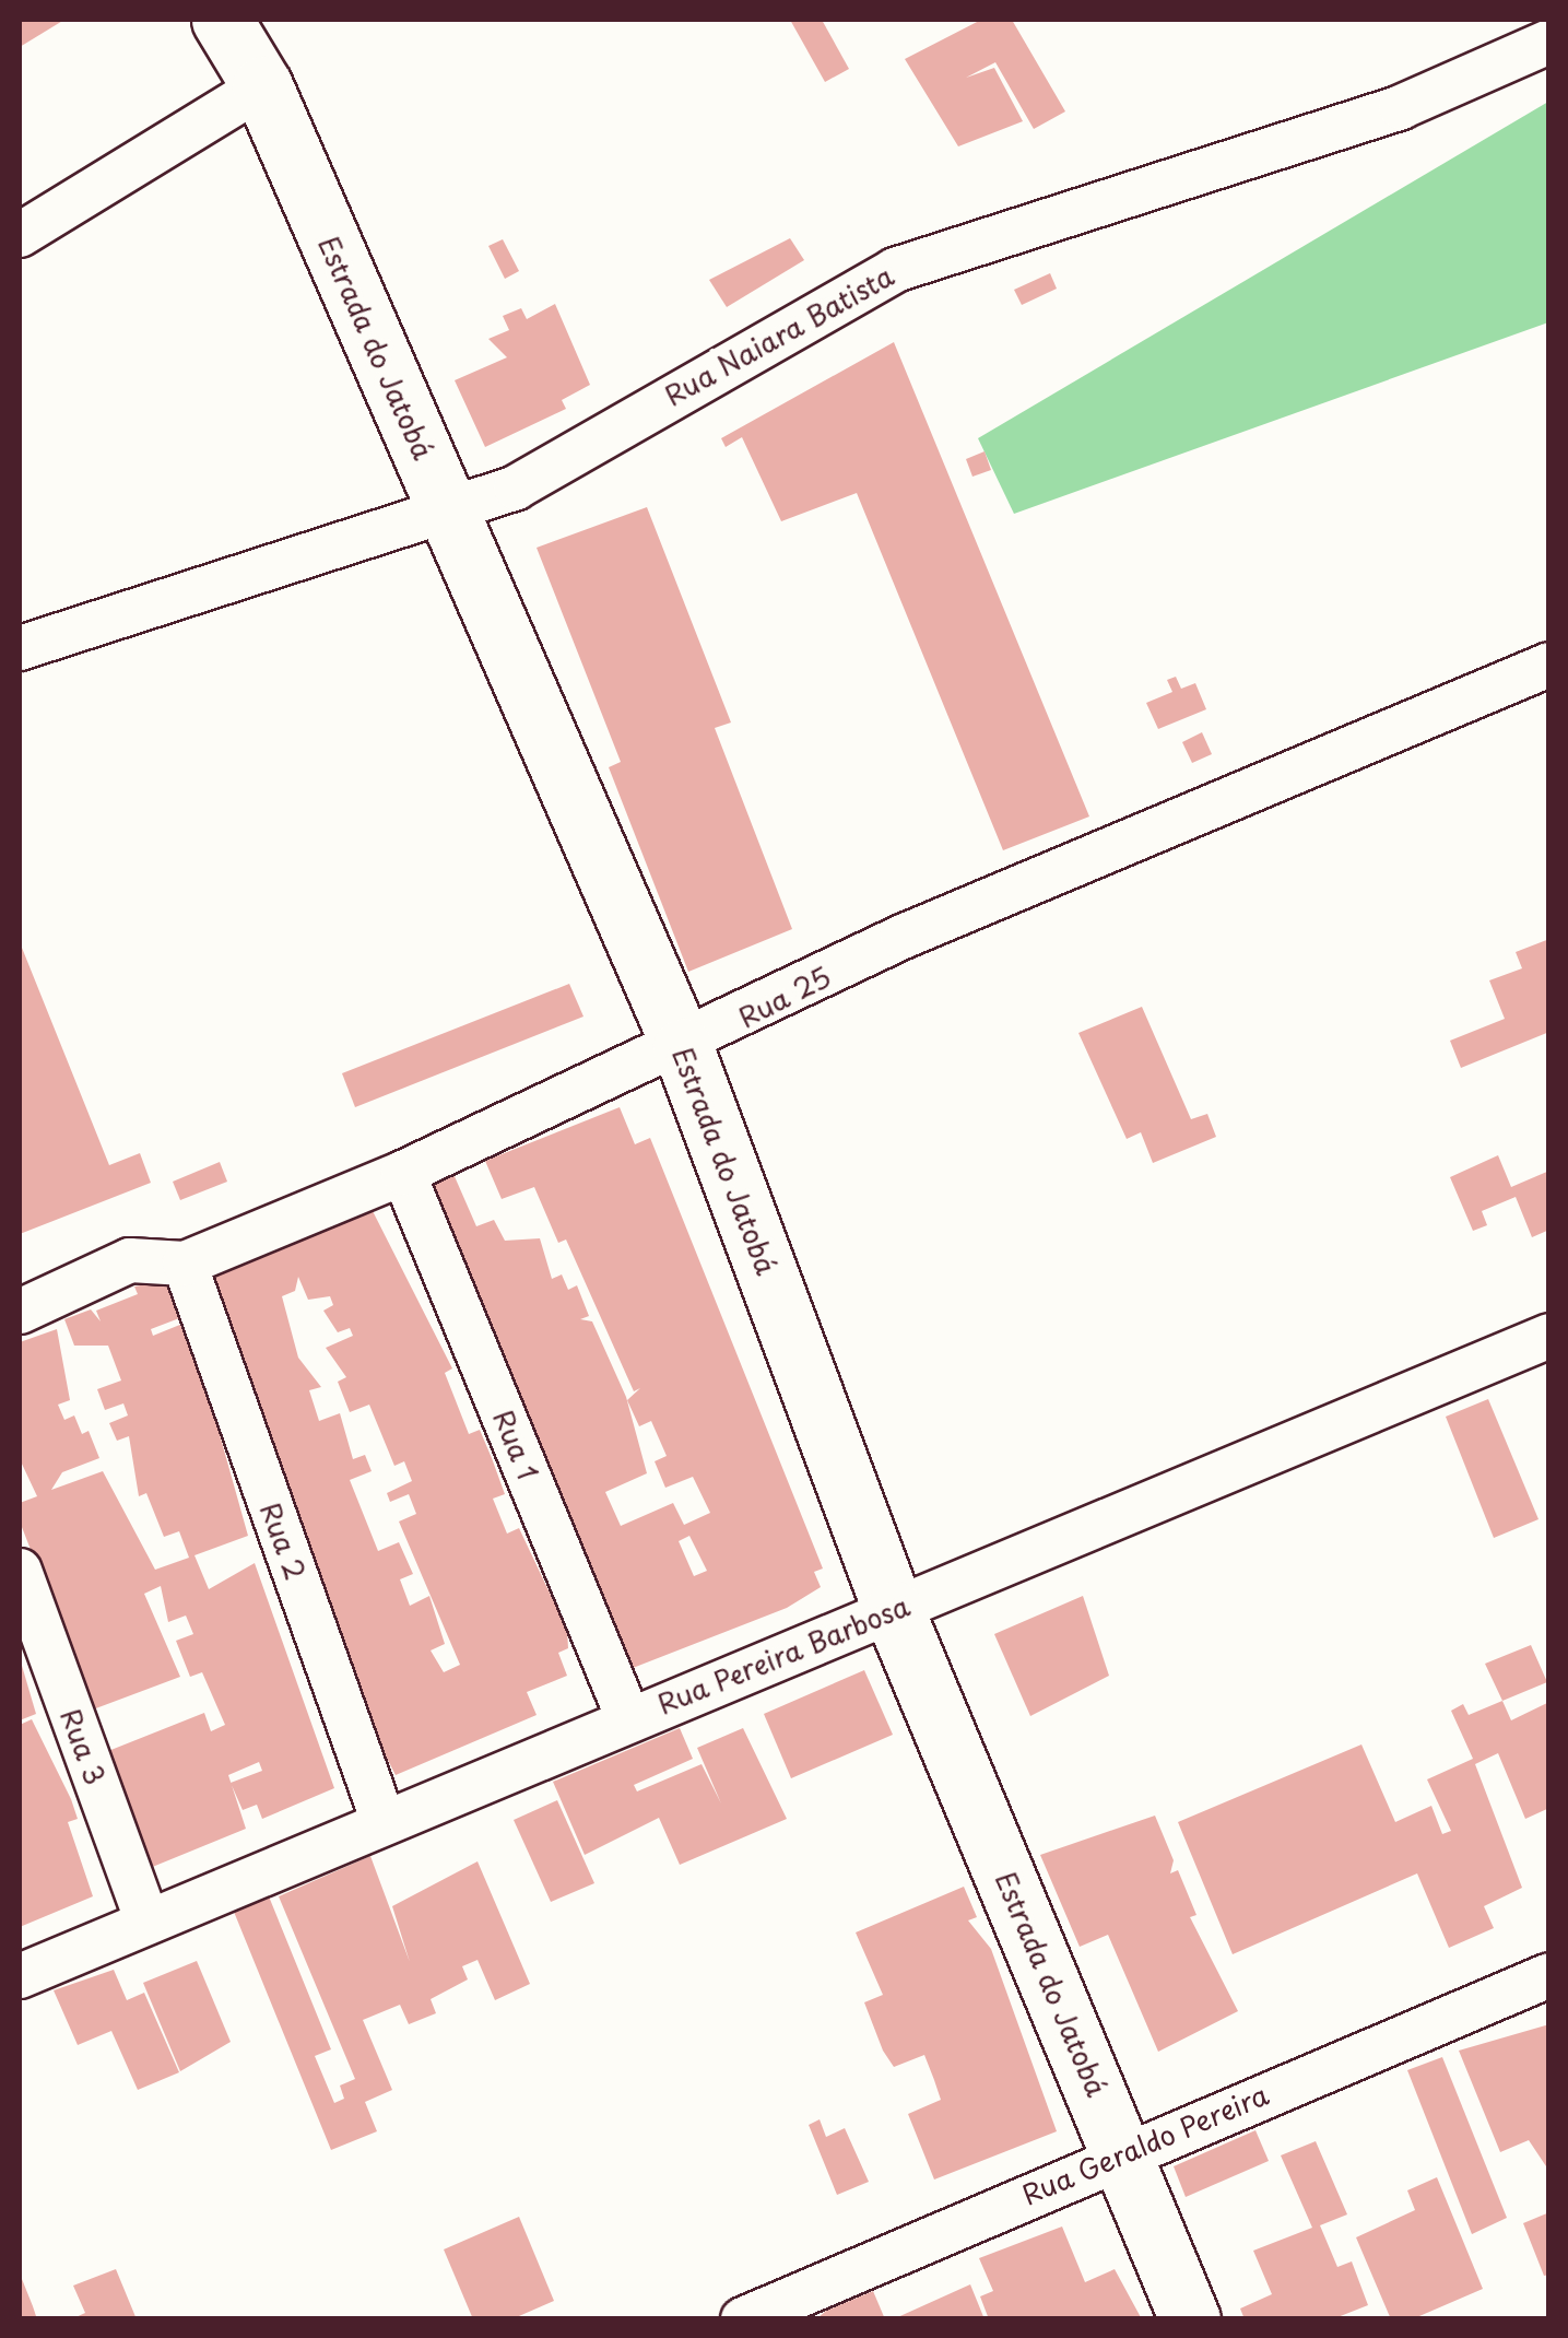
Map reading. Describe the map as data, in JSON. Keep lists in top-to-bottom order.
{
  "streets": {
    "street": [
      "Rua Naiara Batista",
      "Estrada do Jatobá",
      "Rua 25",
      "Rua 1",
      "Rua 2",
      "Rua Pereira Barbosa",
      "Rua 3",
      "Rua Geraldo Pereira"
    ]
  },
  "crossings": [
    ["Rua Naiara Batista", "Estrada do Jatobá"],
    ["Estrada do Jatobá", "Rua 25"],
    ["Estrada do Jatobá", "Rua Pereira Barbosa"],
    ["Estrada do Jatobá", "Rua Geraldo Pereira"],
    ["Rua 25", "Rua 1"],
    ["Rua 25", "Rua 2"],
    ["Rua 1", "Rua Pereira Barbosa"],
    ["Rua 2", "Rua Pereira Barbosa"],
    ["Rua Pereira Barbosa", "Rua 3"]
  ]
}
